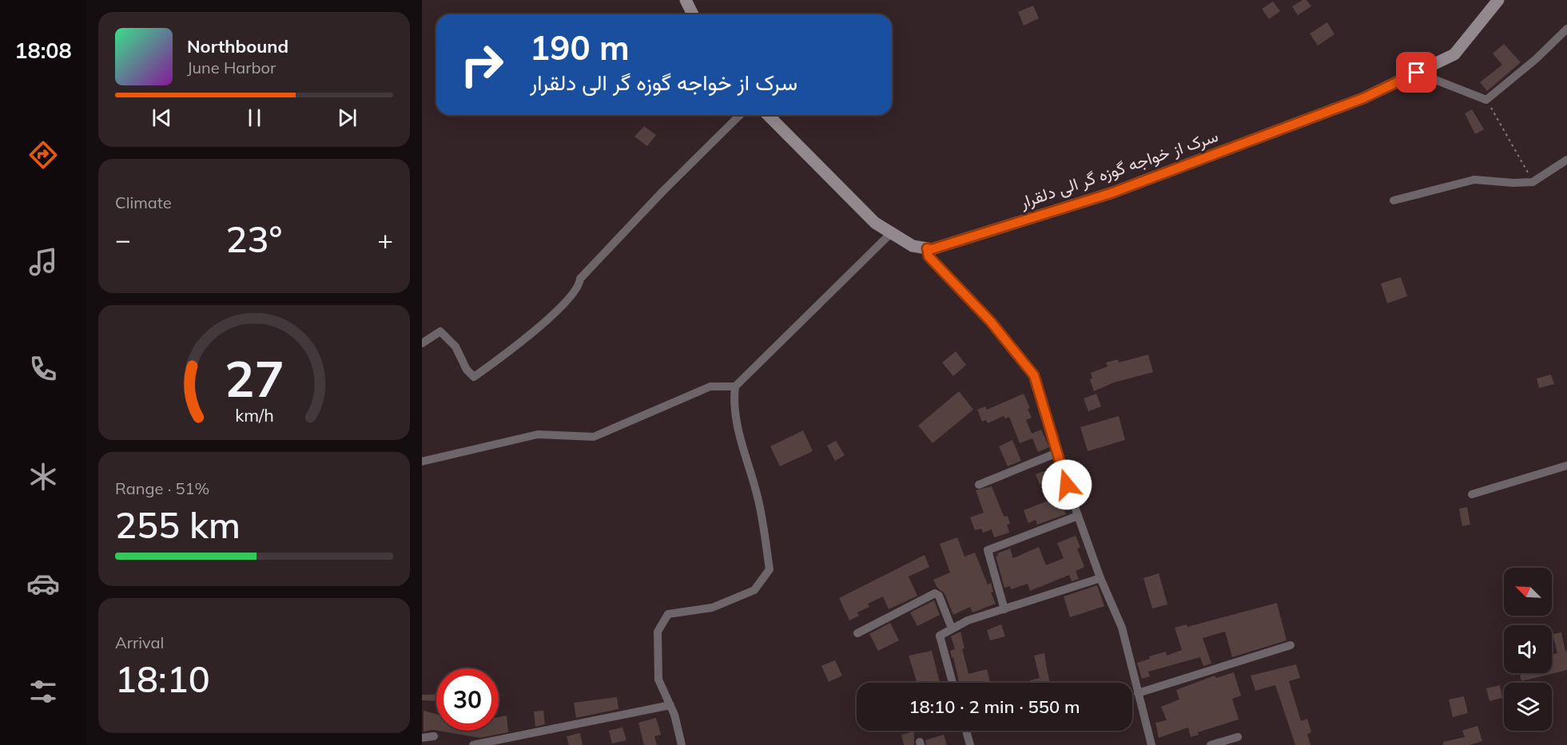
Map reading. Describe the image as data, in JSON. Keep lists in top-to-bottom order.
{
  "streets": {
    "street": ["سرک از خواجه گوزه گر الی دلقرار"]
  },
  "north": "top left",
  "page": {
    "tabs": "18:08",
    "turn": ["190 m", "سرک از خواجه گوزه گر الی دلقرار"],
    "song": ["Northbound", "June Harbor"],
    "tile": [
      "Climate",
      ["Range · 51%", "255 km"],
      ["Arrival", "18:10"]
    ],
    "heat": ["−", "23°", "+"],
    "limit": "30",
    "trip": "18:10 · 2 min · 550 m",
    "gauge": ["27", "km/h"]
  }
}
